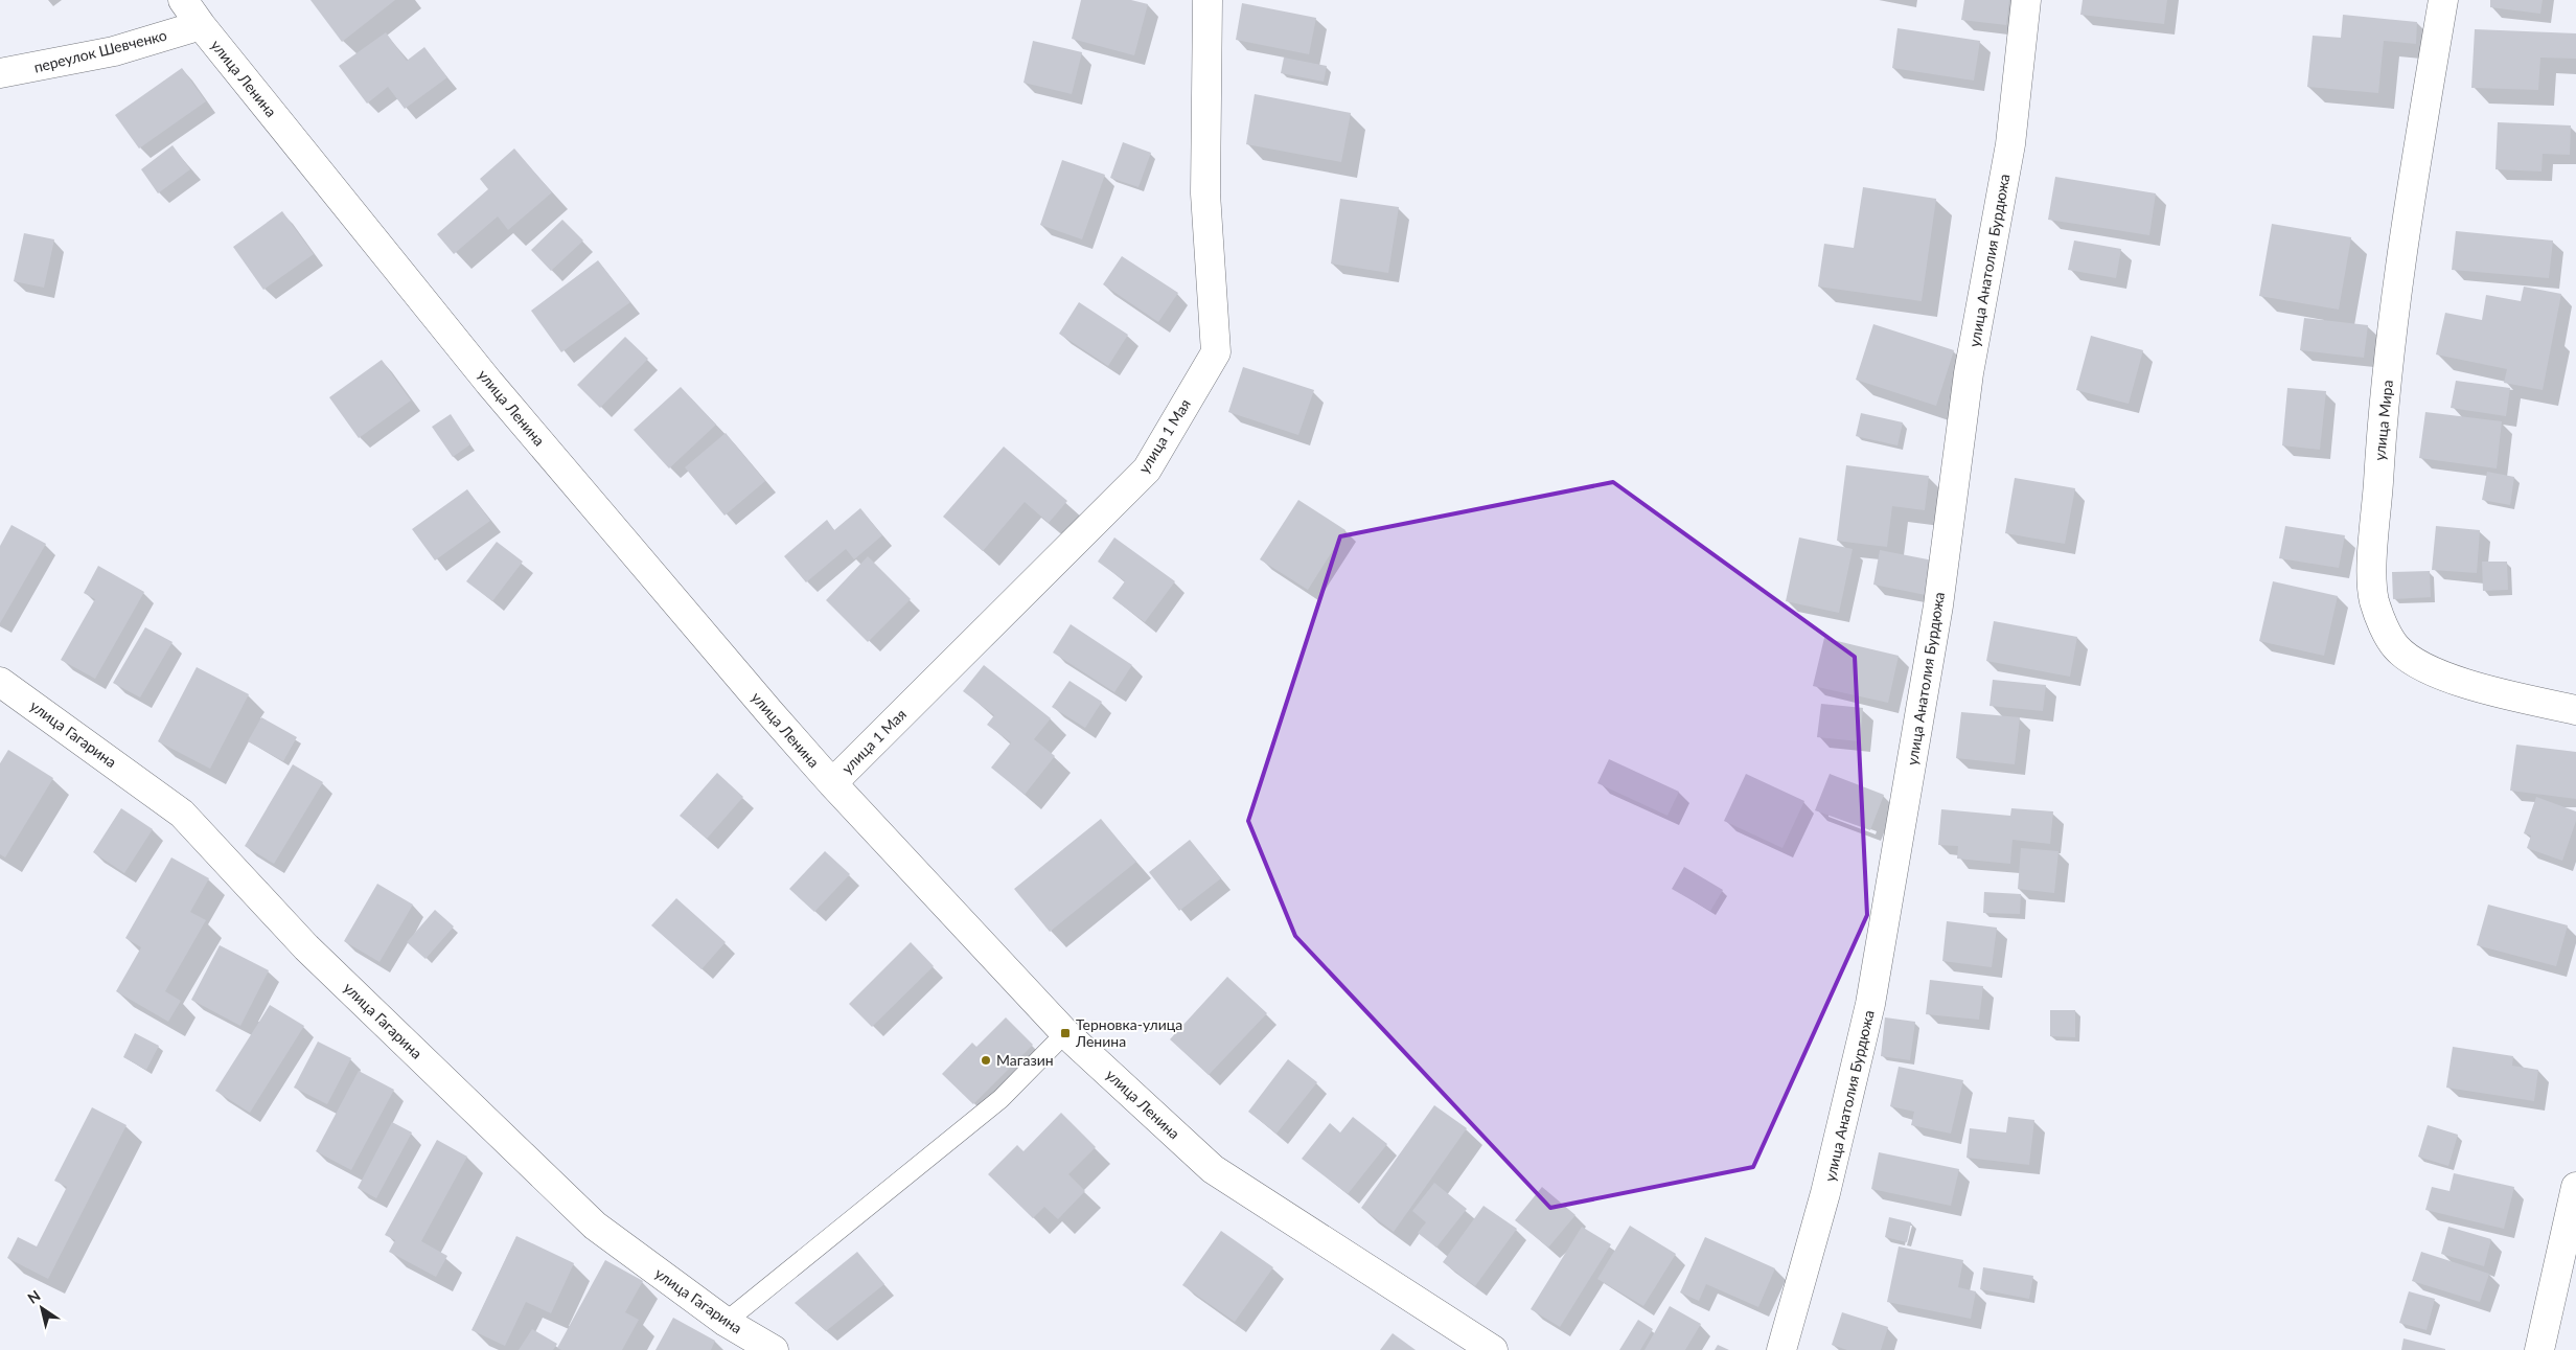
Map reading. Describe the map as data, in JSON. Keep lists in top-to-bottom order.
{
  "streets": {
    "street": [
      "переулок Шевченко",
      "улица Ленина",
      "улица Анатолия Бурдюжа",
      "улица Мира",
      "улица 1 Мая",
      "улица Гагарина"
    ]
  },
  "crossings": [
    ["переулок Шевченко", "улица Ленина"],
    ["улица Ленина", "улица 1 Мая"]
  ],
  "places": {
    "transit": ["Терновка-улица Ленина"],
    "other": ["Магазин"]
  },
  "north": "top left"
}
